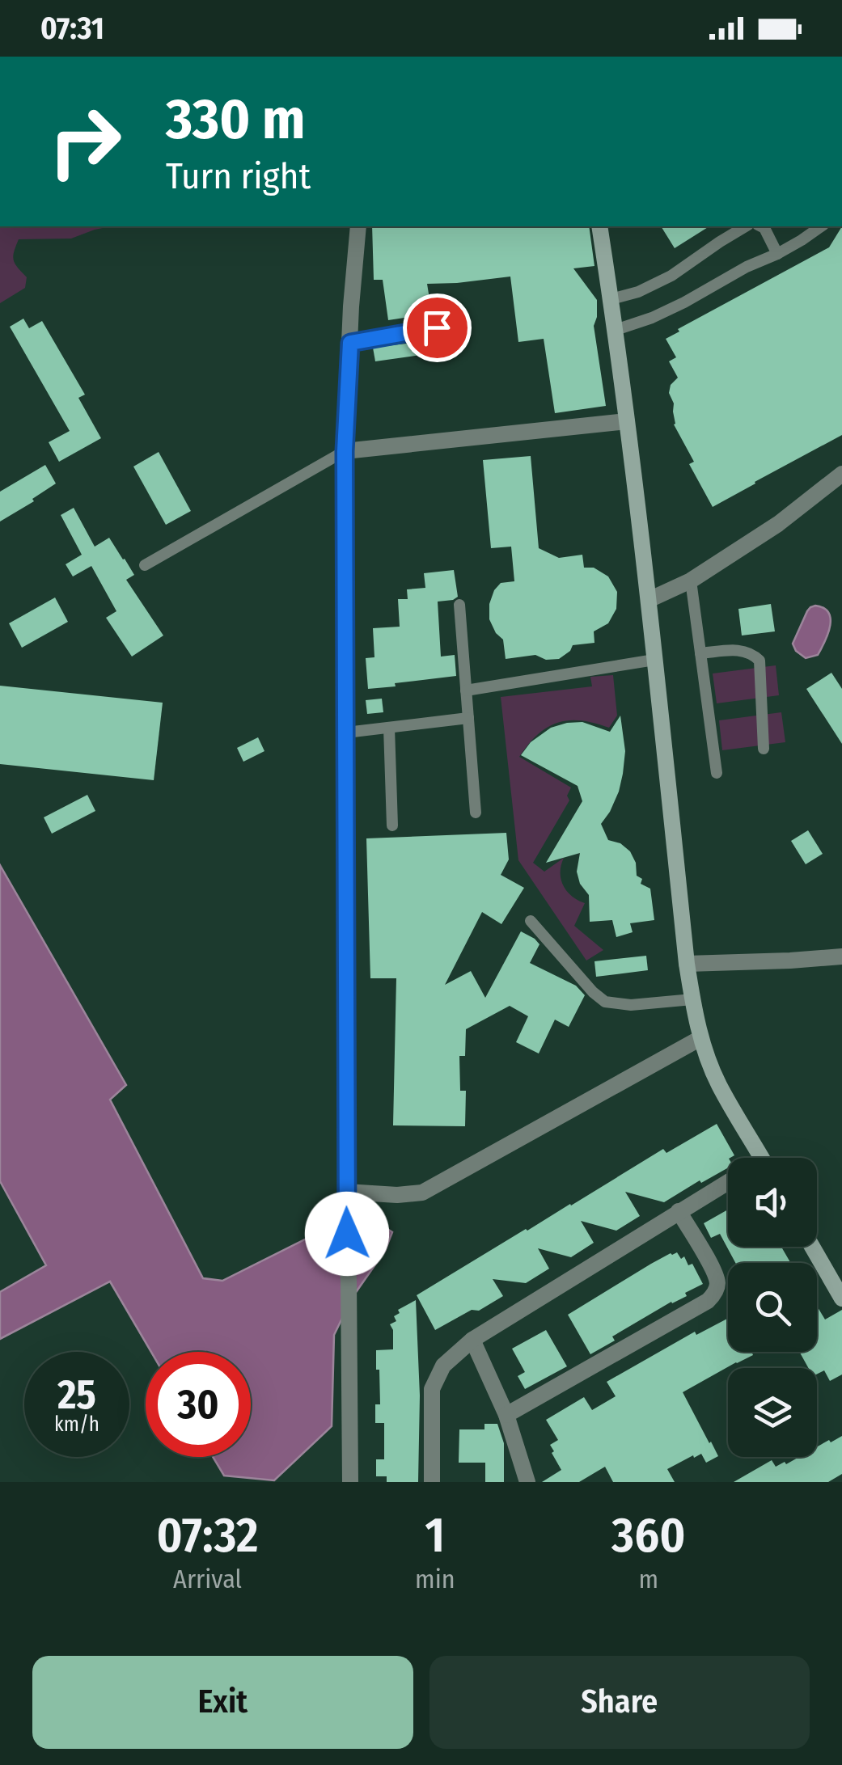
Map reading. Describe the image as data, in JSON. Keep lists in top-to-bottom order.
{
  "page": {
    "status": "07:31",
    "turn": ["330 m", "Turn right"],
    "speed": "25 km/h",
    "limit": "30",
    "eta": [
      "07:32",
      "Arrival",
      "1",
      "min",
      "360",
      "m"
    ],
    "buttons": ["Exit", "Share"]
  }
}
